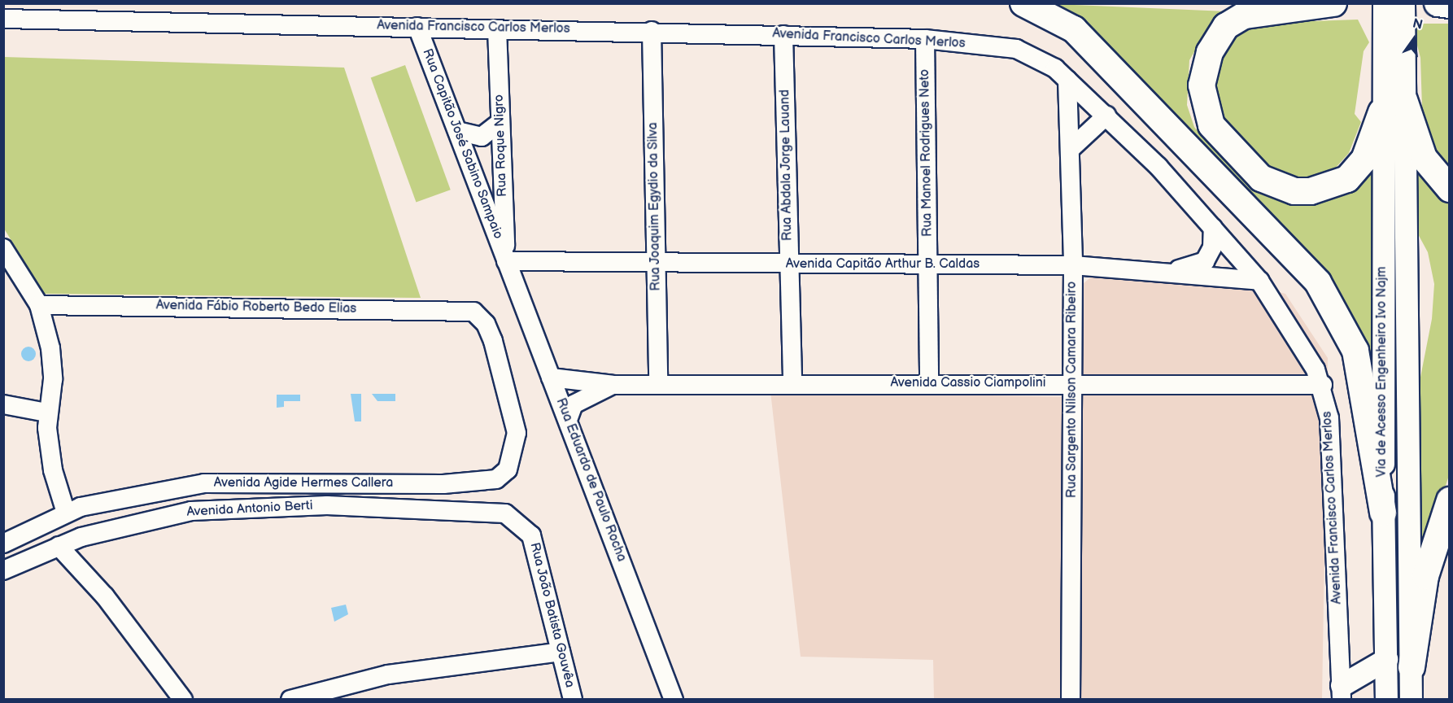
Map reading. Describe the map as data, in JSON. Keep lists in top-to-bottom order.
{
  "streets": {
    "main road": ["Via de Acesso Engenheiro Ivo Najm"],
    "street": [
      "Avenida Francisco Carlos Merlos",
      "Rua Capitão José Sabino Sampaio",
      "Rua Roque Nigro",
      "Rua Manoel Rodrigues Neto",
      "Rua Abdala Jorge Lauand",
      "Rua Joaquim Egydio da Silva",
      "Avenida Capitão Arthur B. Caldas",
      "Avenida Fábio Roberto Bedo Elias",
      "Avenida Cassio Ciampolini",
      "Rua Sargento Nilson Camara Ribeiro",
      "Rua Eduardo de Paulo Rocha",
      "Avenida Agide Hermes Callera",
      "Avenida Antonio Berti",
      "Rua João Batista Gouvêa"
    ]
  },
  "crossings": [
    ["Avenida Francisco Carlos Merlos", "Rua Capitão José Sabino Sampaio"],
    ["Avenida Francisco Carlos Merlos", "Rua Roque Nigro"],
    ["Avenida Francisco Carlos Merlos", "Rua Manoel Rodrigues Neto"],
    ["Avenida Francisco Carlos Merlos", "Rua Abdala Jorge Lauand"],
    ["Avenida Francisco Carlos Merlos", "Rua Joaquim Egydio da Silva"],
    ["Avenida Francisco Carlos Merlos", "Avenida Capitão Arthur B. Caldas"],
    ["Avenida Francisco Carlos Merlos", "Avenida Cassio Ciampolini"],
    ["Avenida Francisco Carlos Merlos", "Rua Sargento Nilson Camara Ribeiro"],
    ["Rua Capitão José Sabino Sampaio", "Rua Roque Nigro"],
    ["Rua Capitão José Sabino Sampaio", "Avenida Capitão Arthur B. Caldas"],
    ["Rua Capitão José Sabino Sampaio", "Rua Eduardo de Paulo Rocha"],
    ["Rua Roque Nigro", "Avenida Capitão Arthur B. Caldas"],
    ["Rua Roque Nigro", "Rua Eduardo de Paulo Rocha"],
    ["Rua Manoel Rodrigues Neto", "Avenida Capitão Arthur B. Caldas"],
    ["Rua Manoel Rodrigues Neto", "Avenida Cassio Ciampolini"],
    ["Rua Abdala Jorge Lauand", "Avenida Capitão Arthur B. Caldas"],
    ["Rua Abdala Jorge Lauand", "Avenida Cassio Ciampolini"],
    ["Rua Joaquim Egydio da Silva", "Avenida Capitão Arthur B. Caldas"],
    ["Rua Joaquim Egydio da Silva", "Avenida Cassio Ciampolini"],
    ["Avenida Capitão Arthur B. Caldas", "Rua Sargento Nilson Camara Ribeiro"],
    ["Avenida Capitão Arthur B. Caldas", "Rua Eduardo de Paulo Rocha"],
    ["Avenida Fábio Roberto Bedo Elias", "Avenida Agide Hermes Callera"],
    ["Avenida Cassio Ciampolini", "Rua Sargento Nilson Camara Ribeiro"],
    ["Avenida Antonio Berti", "Rua João Batista Gouvêa"]
  ],
  "north": "top"
}
